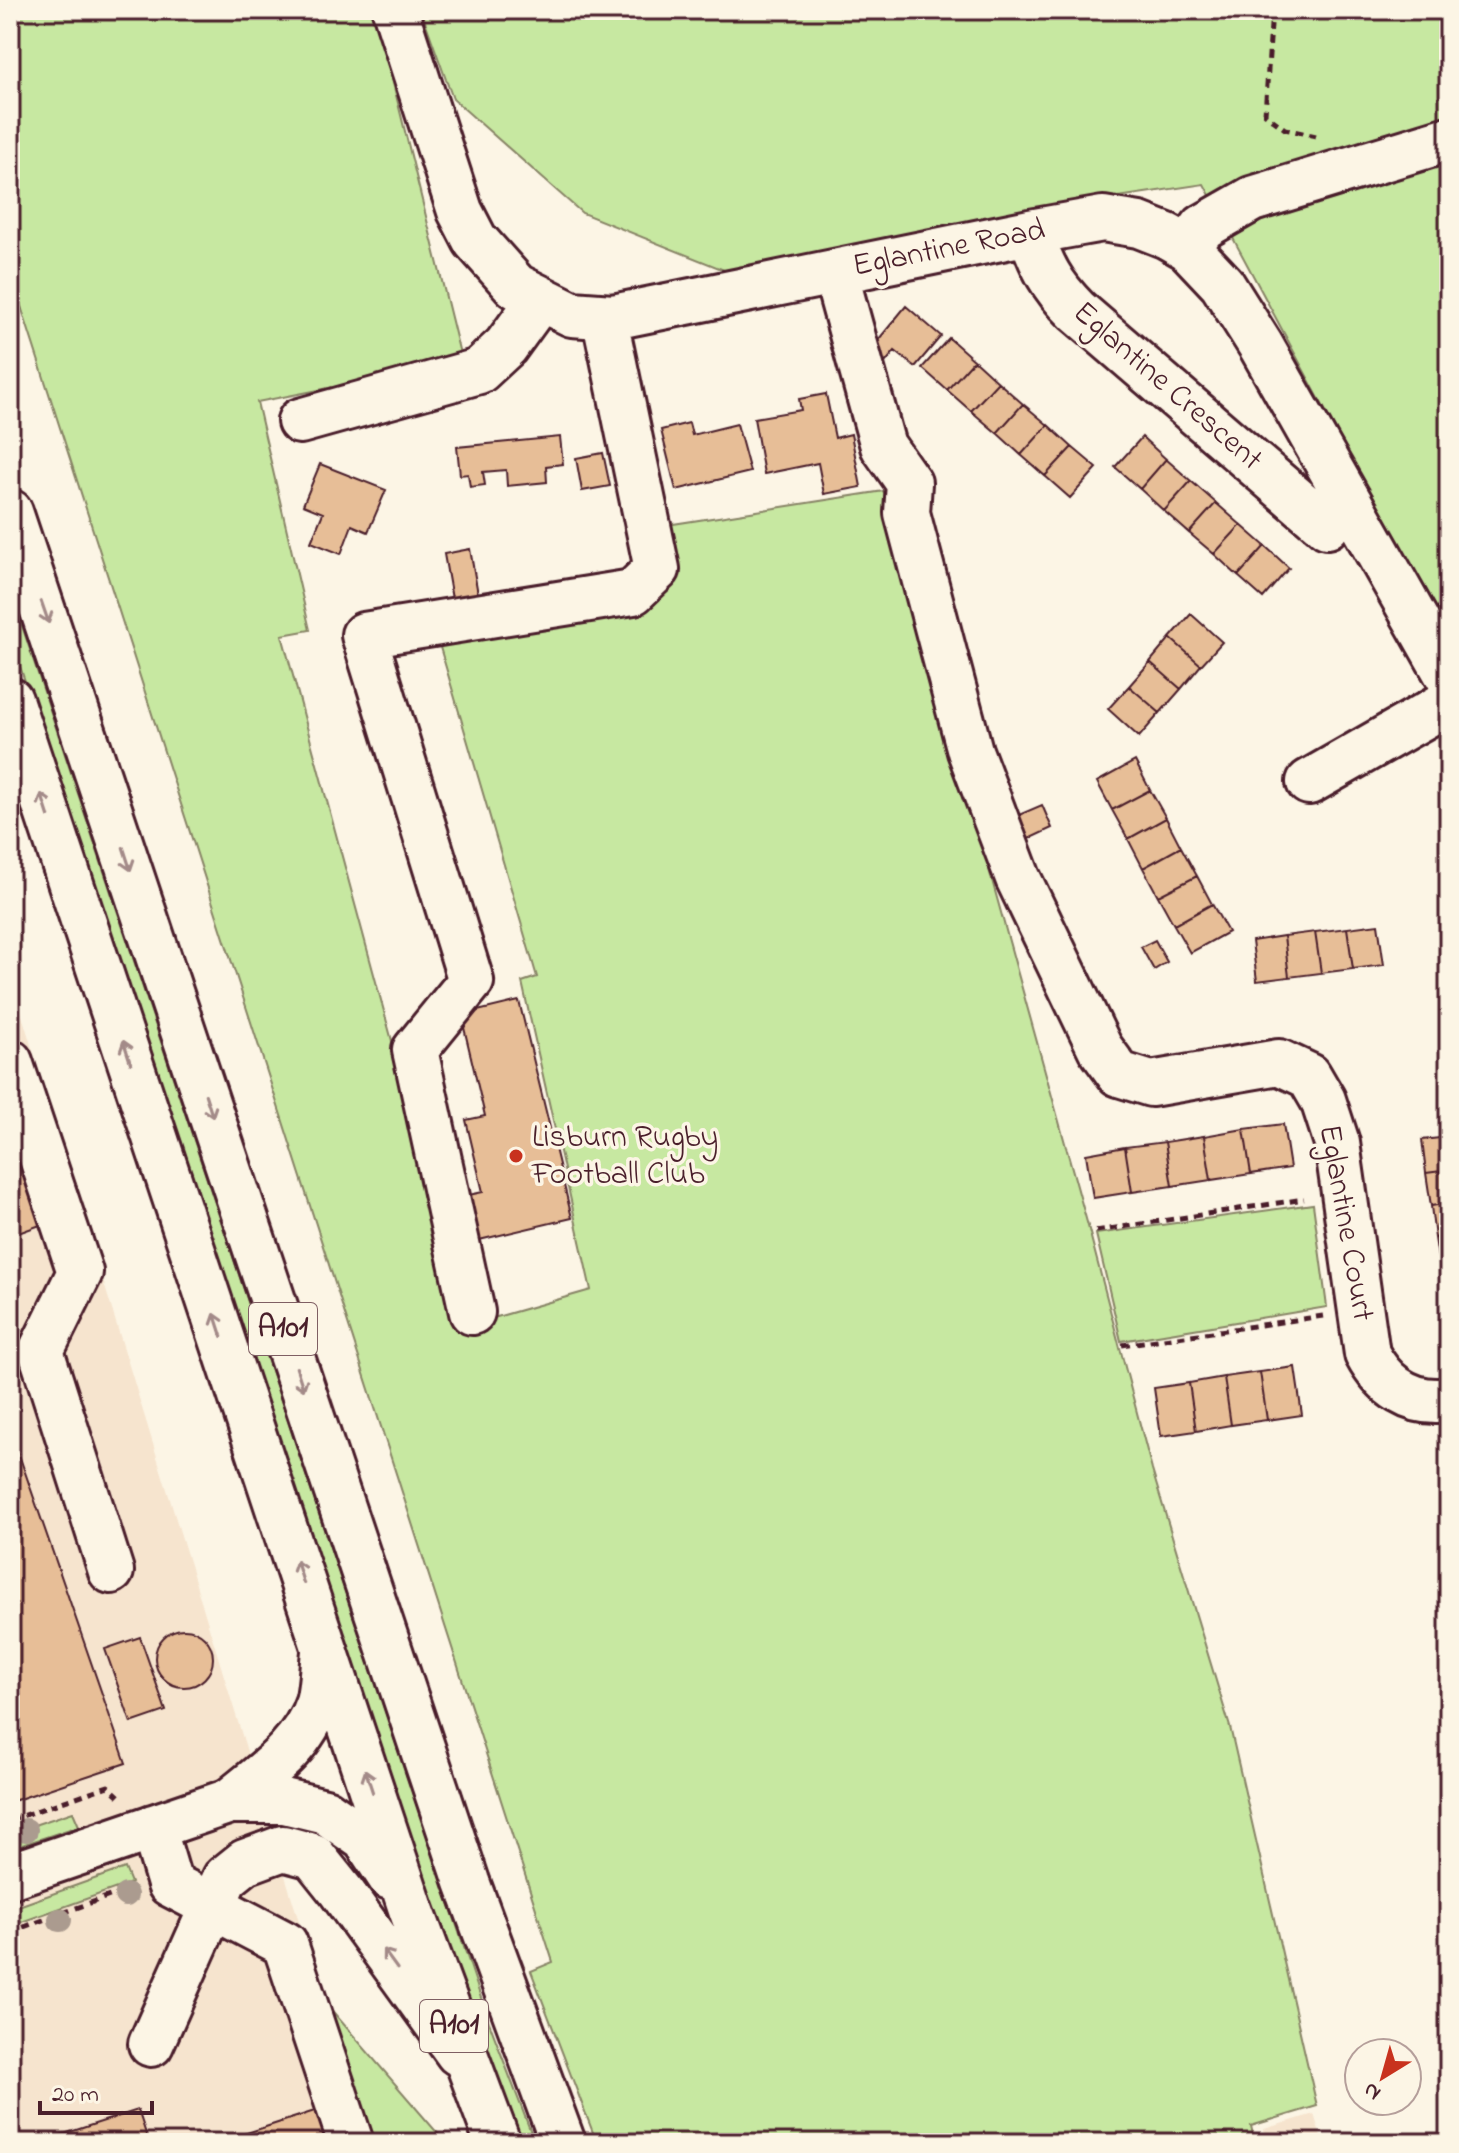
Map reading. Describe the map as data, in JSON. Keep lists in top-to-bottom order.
{
  "streets": {
    "main road": [
      "Eglantine Road",
      "Eglantine Crescent",
      "Eglantine Court",
      "A101"
    ]
  },
  "crossings": [
    ["Eglantine Road", "Eglantine Crescent"],
    ["Eglantine Road", "Eglantine Court"]
  ],
  "places": ["Lisburn Rugby Football Club"],
  "scale_bar": "20 m",
  "north": "bottom left"
}
